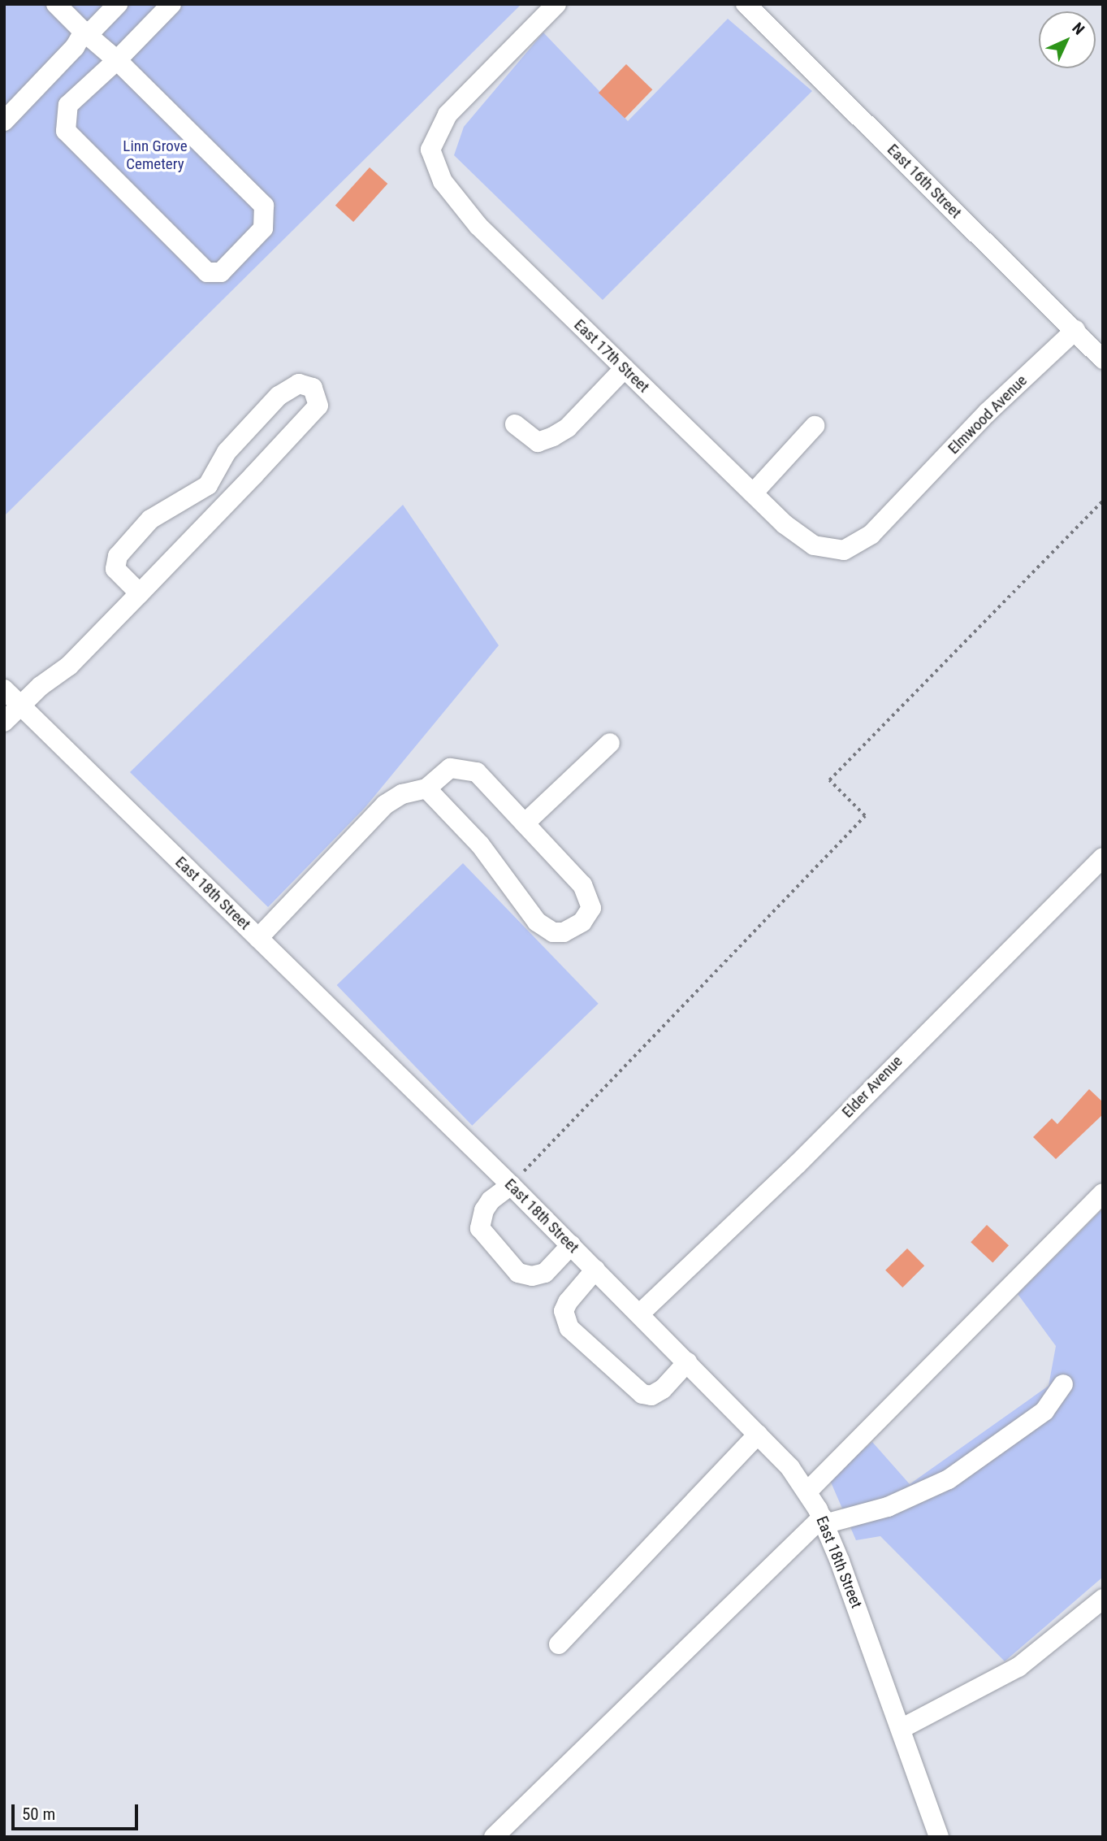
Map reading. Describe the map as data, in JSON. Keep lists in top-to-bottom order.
{
  "streets": {
    "street": [
      "East 16th Street",
      "East 17th Street",
      "Elmwood Avenue",
      "East 18th Street",
      "Elder Avenue"
    ]
  },
  "crossings": [
    ["East 16th Street", "Elmwood Avenue"],
    ["East 17th Street", "Elmwood Avenue"],
    ["East 18th Street", "Elder Avenue"]
  ],
  "parks": ["Linn Grove Cemetery"],
  "scale_bar": "50 m",
  "north": "top right"
}
